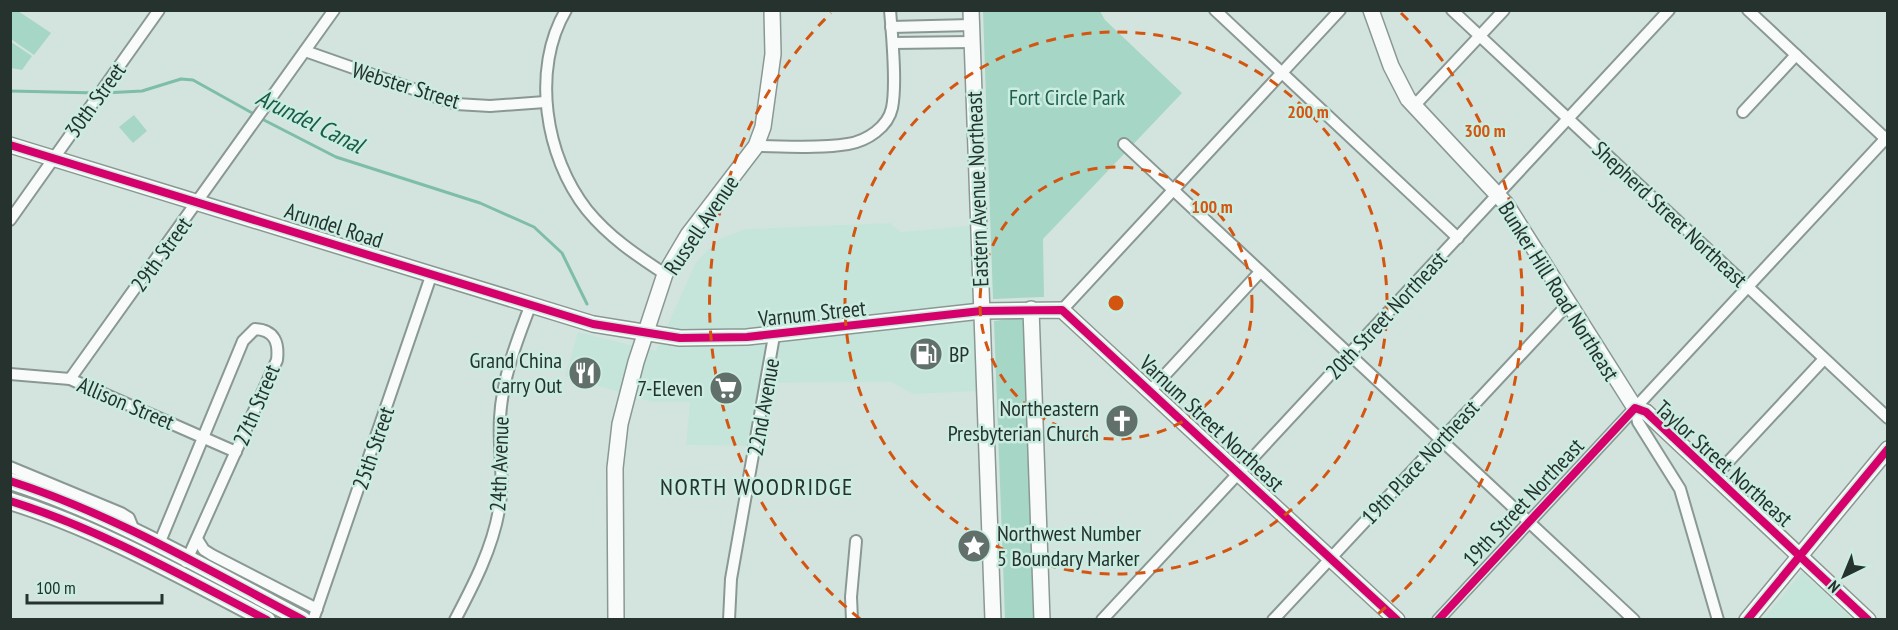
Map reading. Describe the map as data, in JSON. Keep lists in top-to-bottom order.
{
  "streets": {
    "street": [
      "Webster Street",
      "30th Street",
      "Eastern Avenue Northeast",
      "Shepherd Street Northeast",
      "Arundel Road",
      "Russell Avenue",
      "29th Street",
      "Bunker Hill Road Northeast",
      "Varnum Street",
      "20th Street Northeast",
      "Allison Street",
      "27th Street",
      "22nd Avenue",
      "Varnum Street Northeast",
      "25th Street",
      "19th Place Northeast",
      "Taylor Street Northeast",
      "24th Avenue",
      "19th Street Northeast"
    ]
  },
  "crossings": [
    ["Webster Street", "29th Street"],
    ["30th Street", "Arundel Road"],
    ["Eastern Avenue Northeast", "Varnum Street"],
    ["Shepherd Street Northeast", "20th Street Northeast"],
    ["Shepherd Street Northeast", "19th Street Northeast"],
    ["Arundel Road", "Russell Avenue"],
    ["Arundel Road", "29th Street"],
    ["Arundel Road", "Varnum Street"],
    ["Arundel Road", "25th Street"],
    ["Arundel Road", "24th Avenue"],
    ["Russell Avenue", "Varnum Street"],
    ["29th Street", "Allison Street"],
    ["Bunker Hill Road Northeast", "20th Street Northeast"],
    ["Bunker Hill Road Northeast", "19th Place Northeast"],
    ["Bunker Hill Road Northeast", "Taylor Street Northeast"],
    ["Bunker Hill Road Northeast", "19th Street Northeast"],
    ["Varnum Street", "22nd Avenue"],
    ["20th Street Northeast", "Varnum Street Northeast"],
    ["Allison Street", "27th Street"],
    ["Varnum Street Northeast", "19th Place Northeast"],
    ["Taylor Street Northeast", "19th Street Northeast"]
  ],
  "districts": ["NORTH WOODRIDGE"],
  "water": ["Arundel Canal"],
  "parks": ["Fort Circle Park"],
  "places": {
    "fuel station": ["BP"],
    "restaurant": ["Grand China Carry Out"],
    "supermarket": ["7-Eleven"],
    "church": ["Northeastern Presbyterian Church"],
    "place": ["Northwest Number 5 Boundary Marker"]
  },
  "scale_bar": "100 m",
  "north": "bottom left",
  "rings": ["200 m", "300 m", "100 m"]
}
